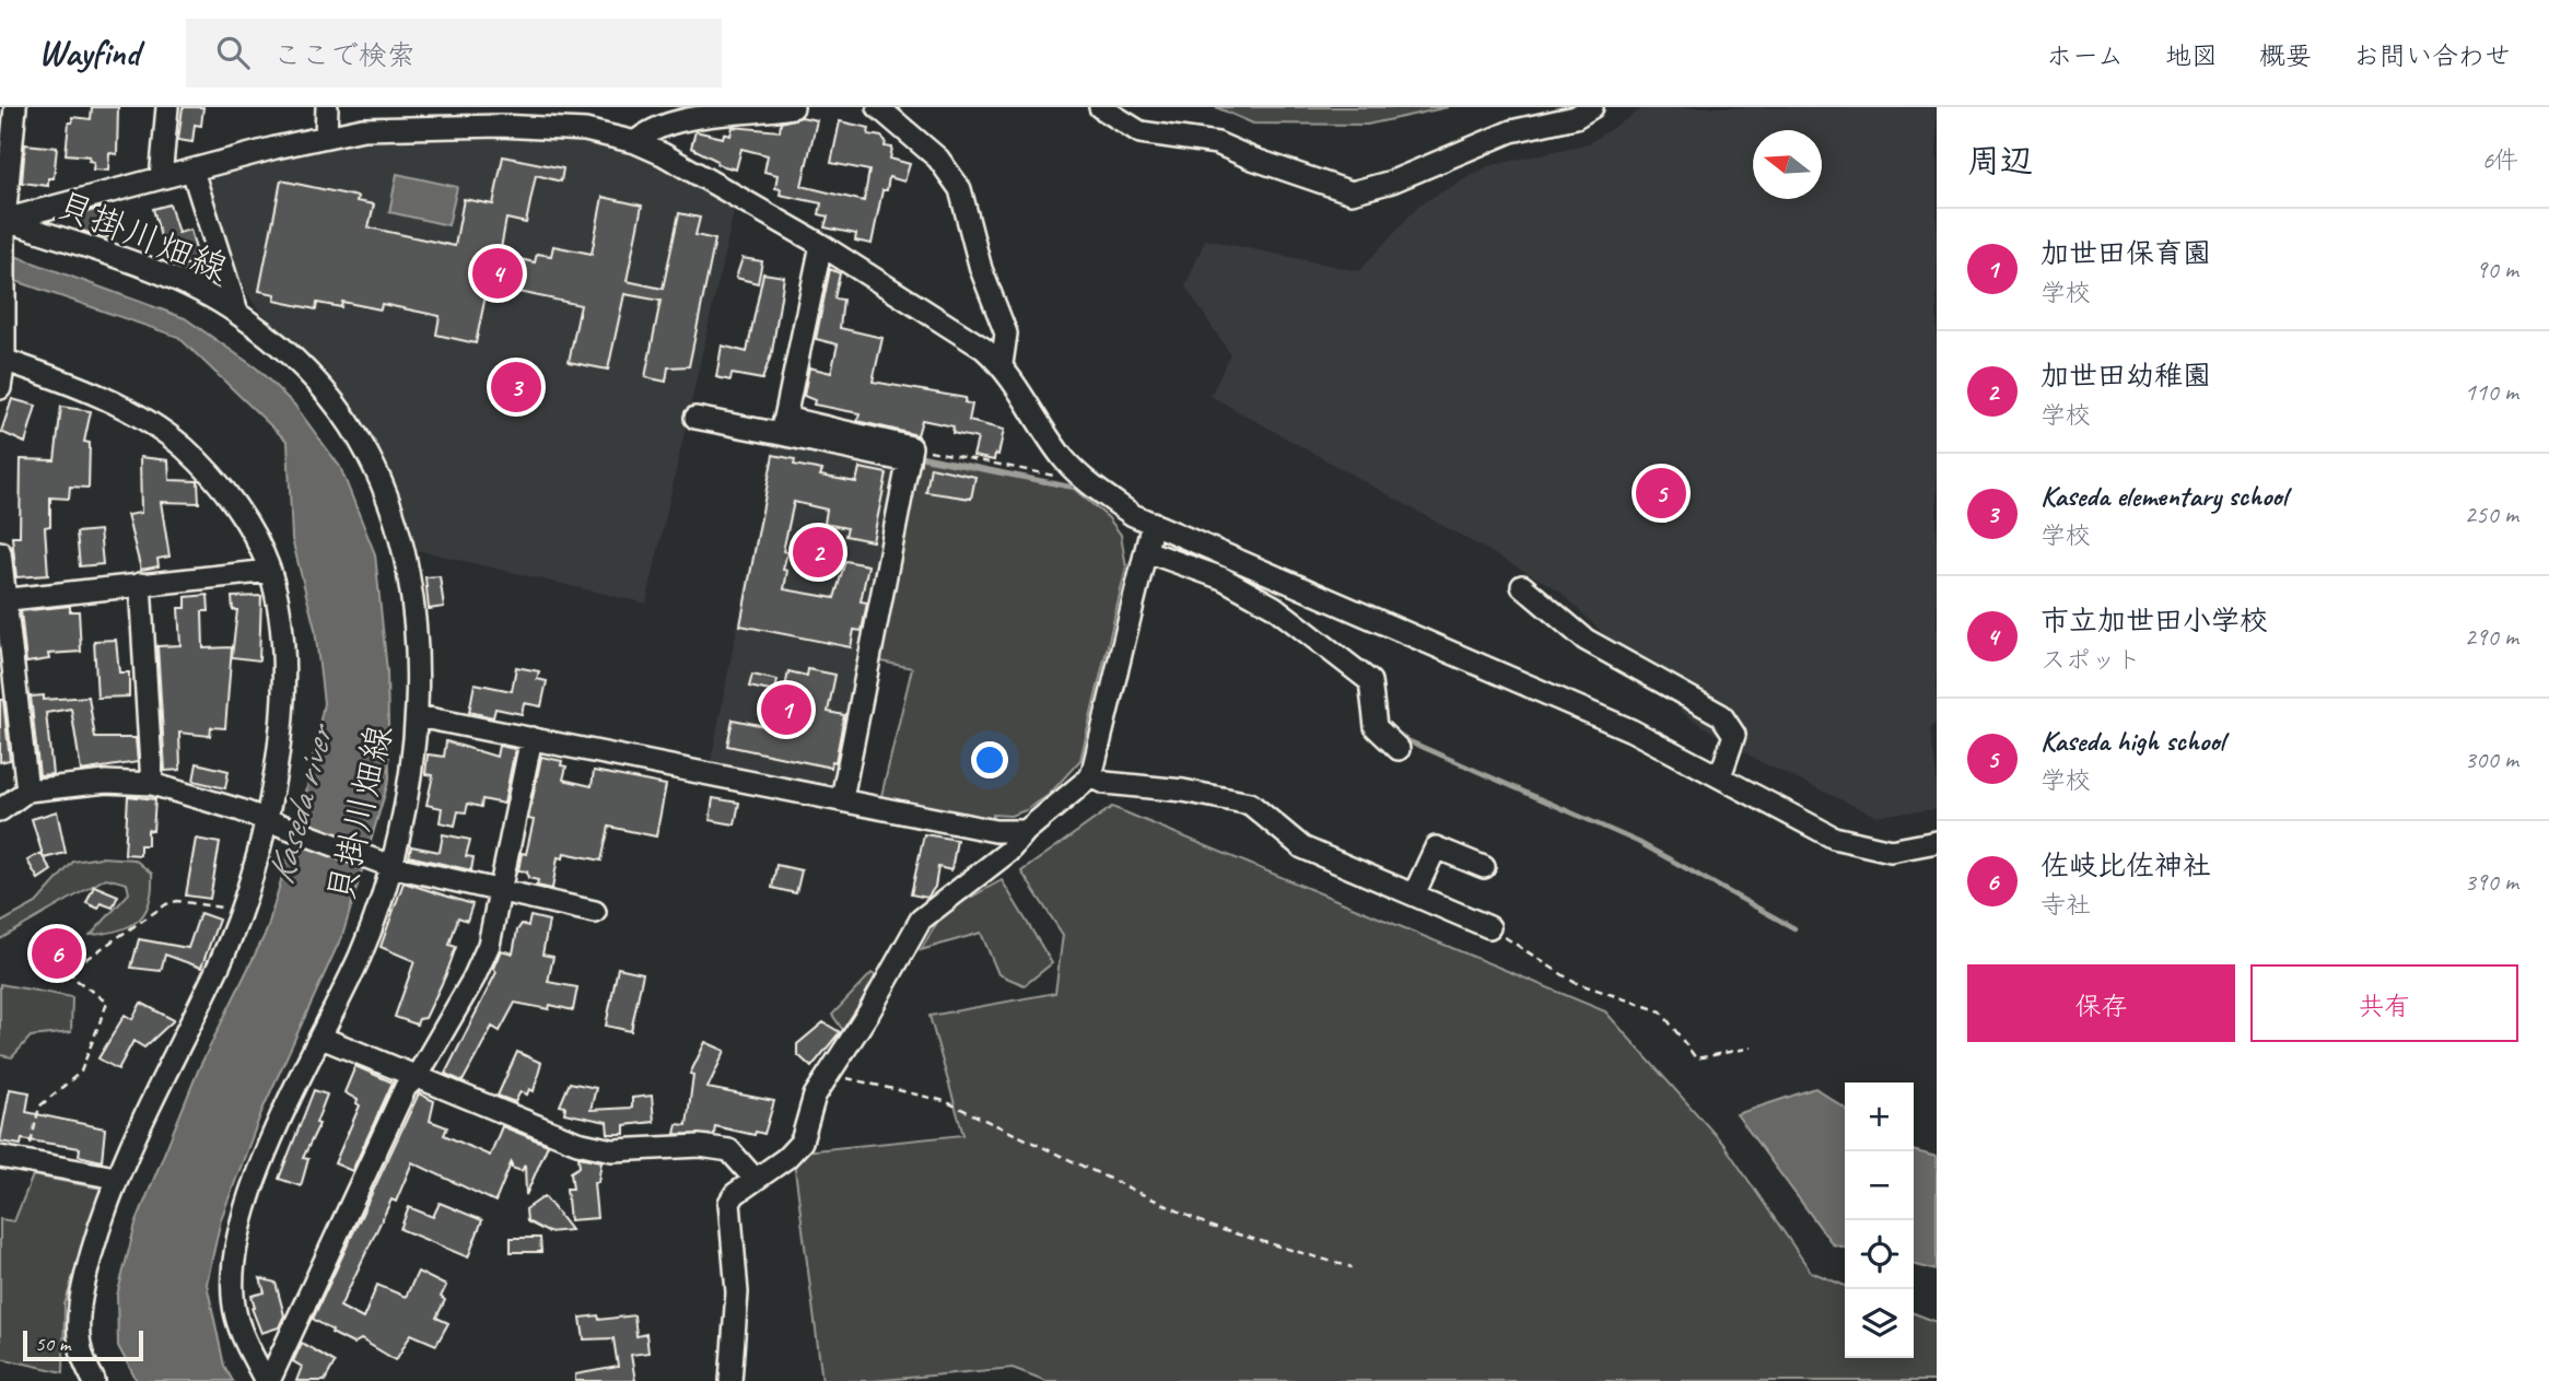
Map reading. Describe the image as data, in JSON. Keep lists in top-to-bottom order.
{
  "streets": {
    "street": ["貝掛川畑線"]
  },
  "water": ["Kaseda river"],
  "scale_bar": "50 m",
  "north": "left",
  "page": {
    "header": "Wayfind",
    "search": "ここで検索",
    "nav": [
      "ホーム",
      "地図",
      "概要",
      "お問い合わせ"
    ],
    "heading": ["周辺", "6件"],
    "list": [
      {
        "mark": "1",
        "name": "加世田保育園",
        "note": "学校",
        "value": "90 m"
      },
      {
        "mark": "2",
        "name": "加世田幼稚園",
        "note": "学校",
        "value": "110 m"
      },
      {
        "mark": "3",
        "name": "Kaseda elementary school",
        "note": "学校",
        "value": "250 m"
      },
      {
        "mark": "4",
        "name": "市立加世田小学校",
        "note": "スポット",
        "value": "290 m"
      },
      {
        "mark": "5",
        "name": "Kaseda high school",
        "note": "学校",
        "value": "300 m"
      },
      {
        "mark": "6",
        "name": "佐岐比佐神社",
        "note": "寺社",
        "value": "390 m"
      }
    ],
    "pins": [
      "4",
      "3",
      "5",
      "2",
      "1",
      "6"
    ],
    "buttons": ["保存", "共有"],
    "map_buttons": ["+", "−"],
    "scale": "50 m"
  }
}
